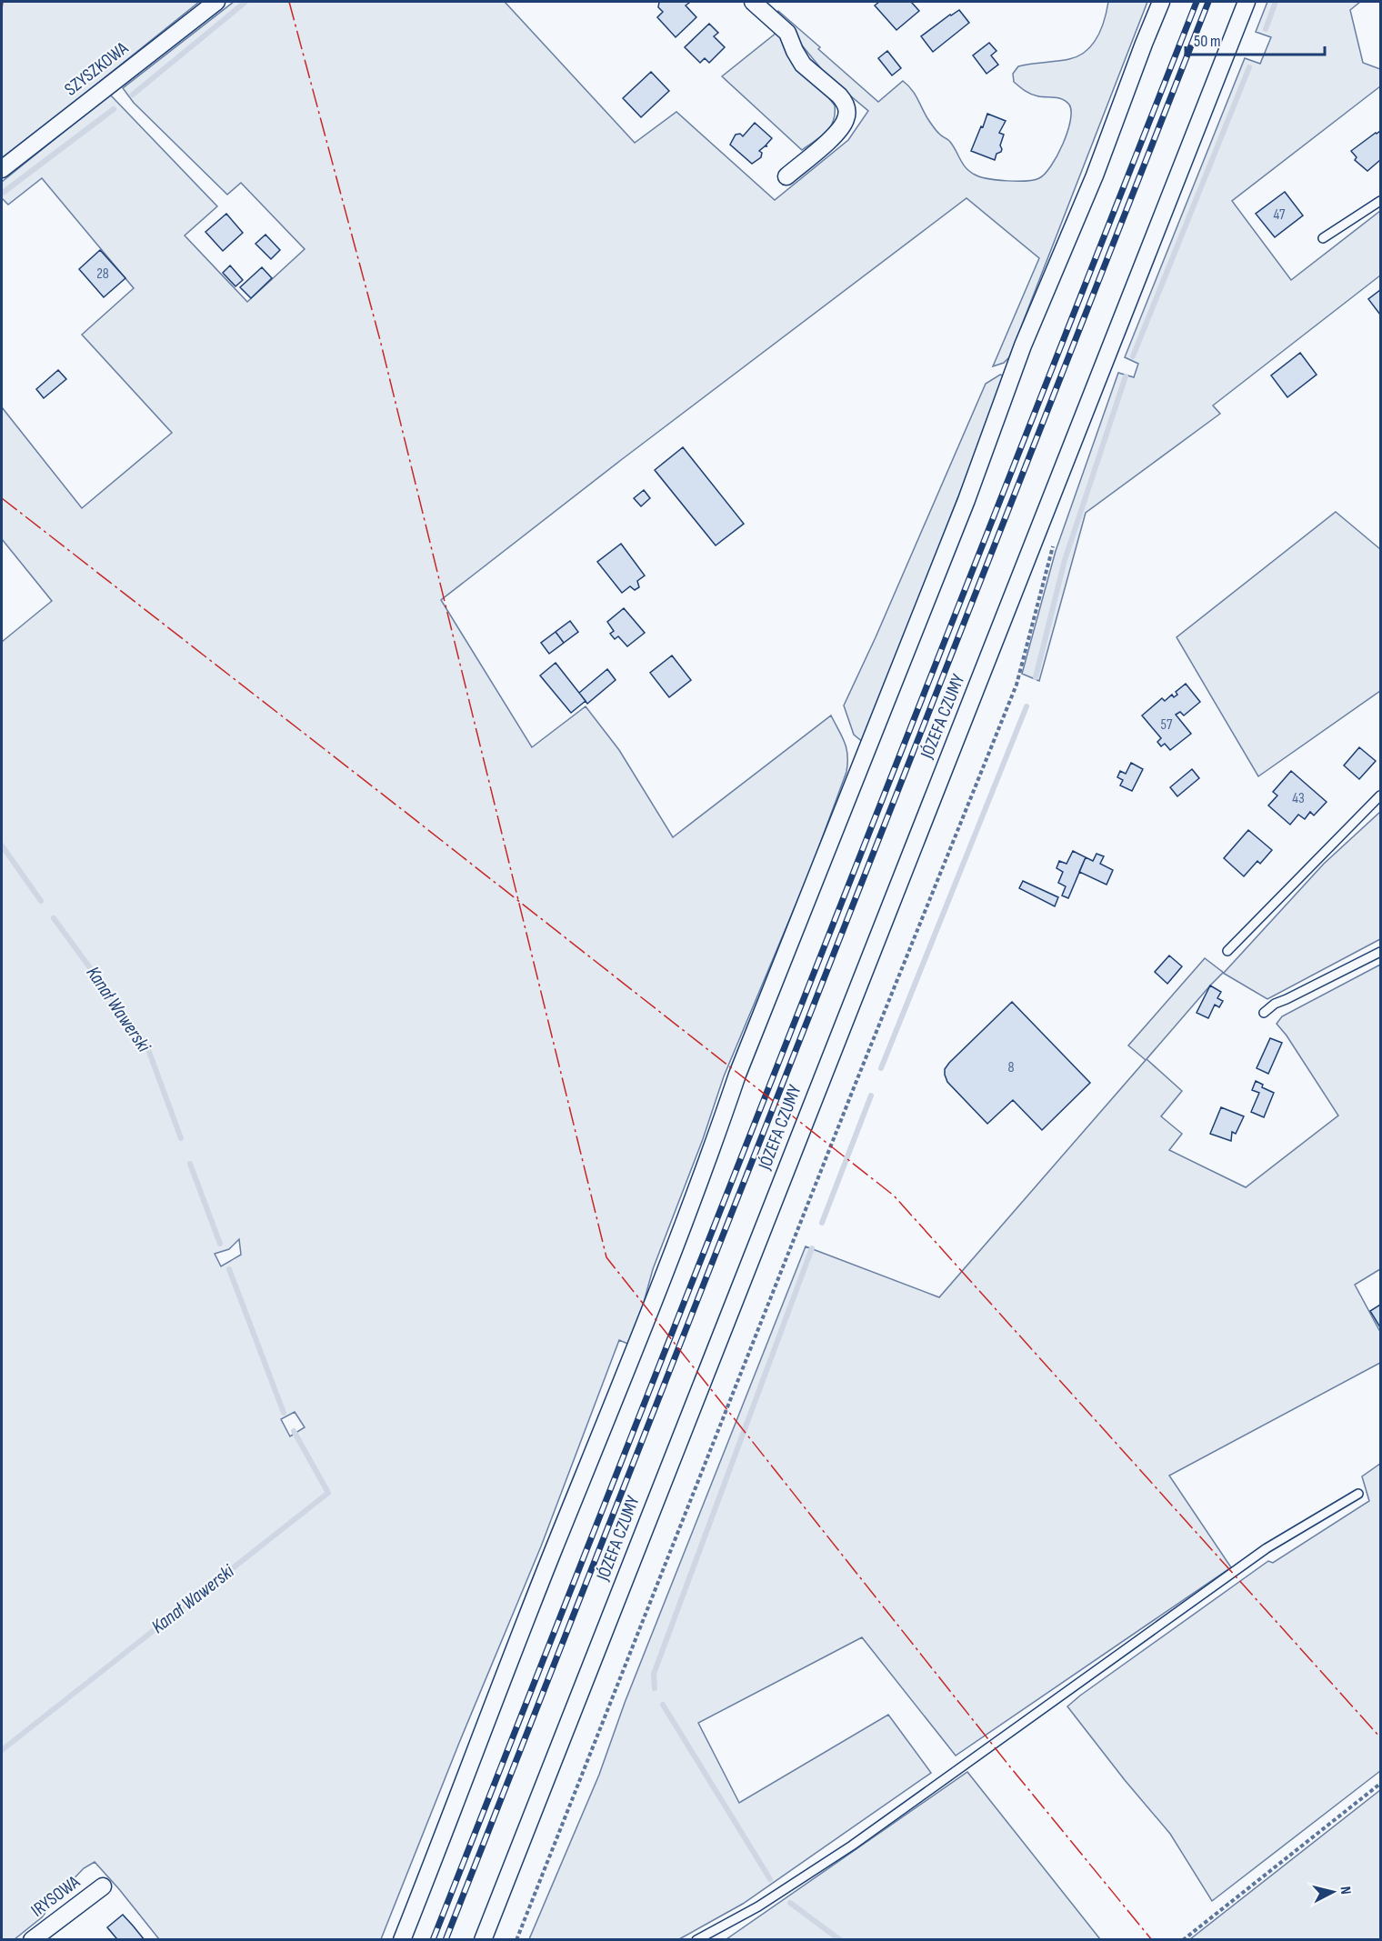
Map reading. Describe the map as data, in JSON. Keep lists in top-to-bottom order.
{
  "streets": {
    "street": ["SZYSZKOWA", "JÓZEFA CZUMY", "IRYSOWA"]
  },
  "water": ["Kanał Wawerski"],
  "house_numbers": [
    "47",
    "28",
    "57",
    "43",
    "8"
  ],
  "scale_bar": "50 m",
  "north": "right"
}
